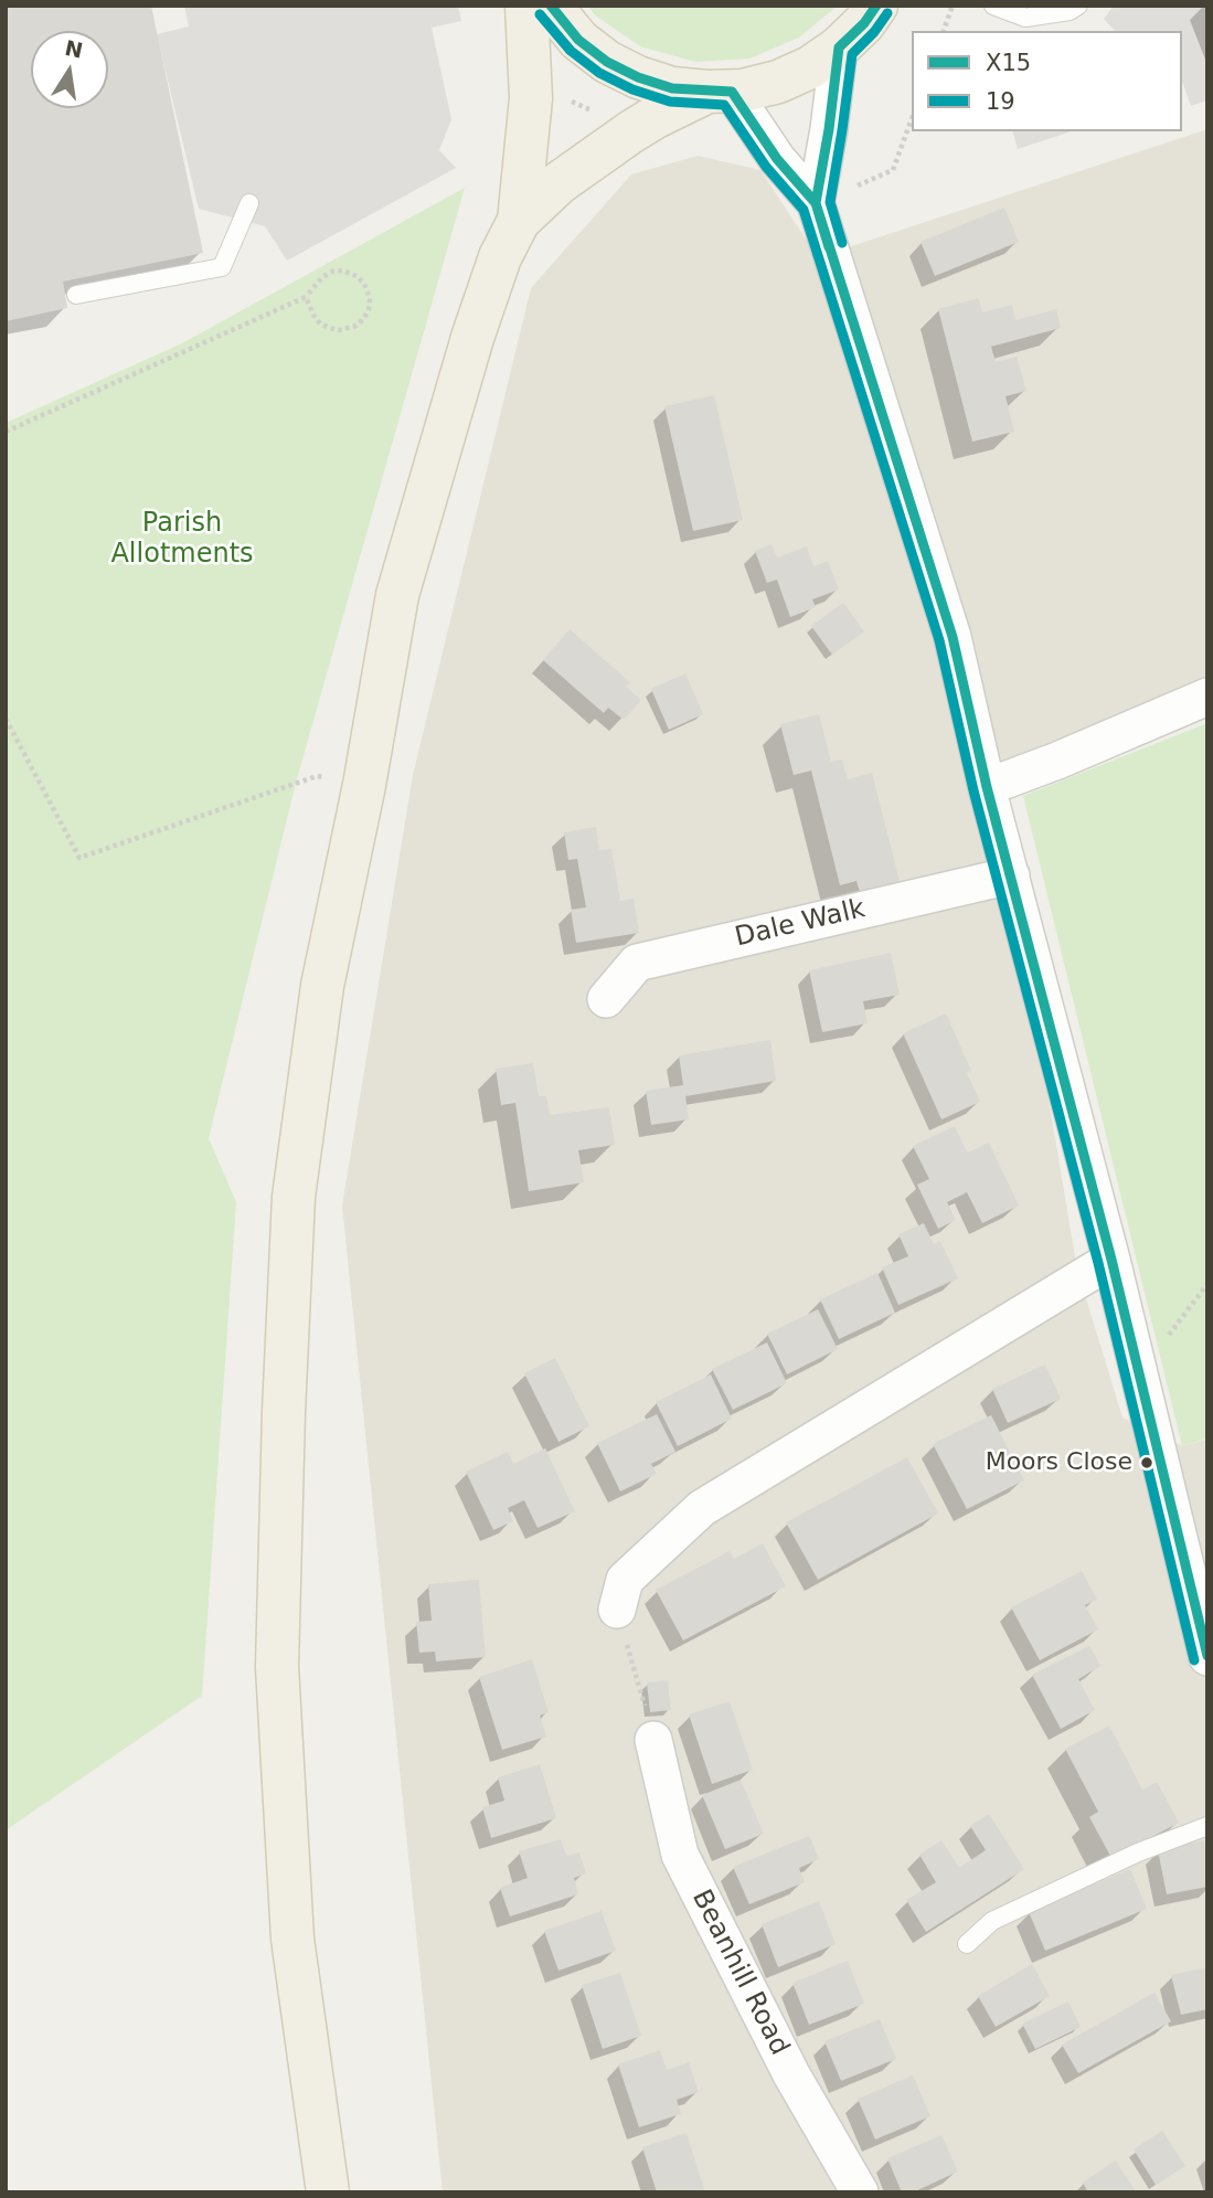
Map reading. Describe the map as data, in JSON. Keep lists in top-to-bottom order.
{
  "streets": {
    "street": ["Dale Walk", "Beanhill Road"]
  },
  "parks": ["Parish Allotments"],
  "places": ["Moors Close"],
  "lines": ["transit line X15", "transit line 19"],
  "legend": ["X15", "19"],
  "north": "top"
}
